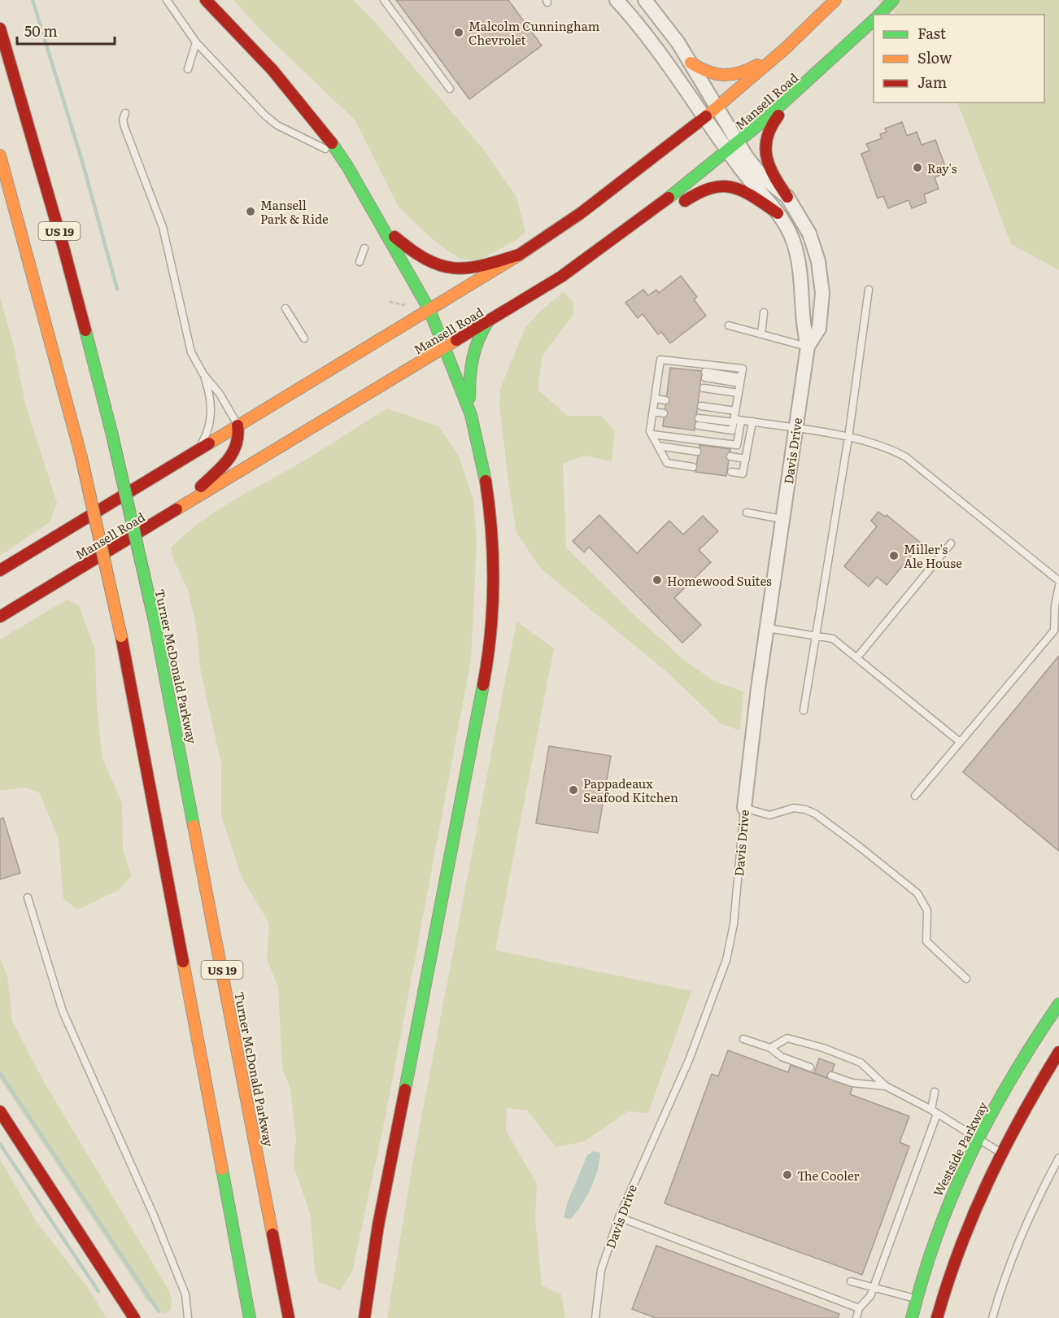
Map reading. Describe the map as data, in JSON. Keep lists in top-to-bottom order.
{
  "streets": {
    "main road": [
      "Mansell Road",
      "US 19",
      "Turner McDonald Parkway",
      "Westside Parkway"
    ],
    "street": ["Davis Drive"]
  },
  "crossings": [
    ["Mansell Road", "Davis Drive"]
  ],
  "places": [
    "Malcolm Cunningham Chevrolet",
    "Ray's",
    "Mansell Park & Ride",
    "Miller's Ale House",
    "Homewood Suites",
    "Pappadeaux Seafood Kitchen",
    "The Cooler"
  ],
  "legend": ["Fast", "Slow", "Jam"],
  "scale_bar": "50 m"
}
